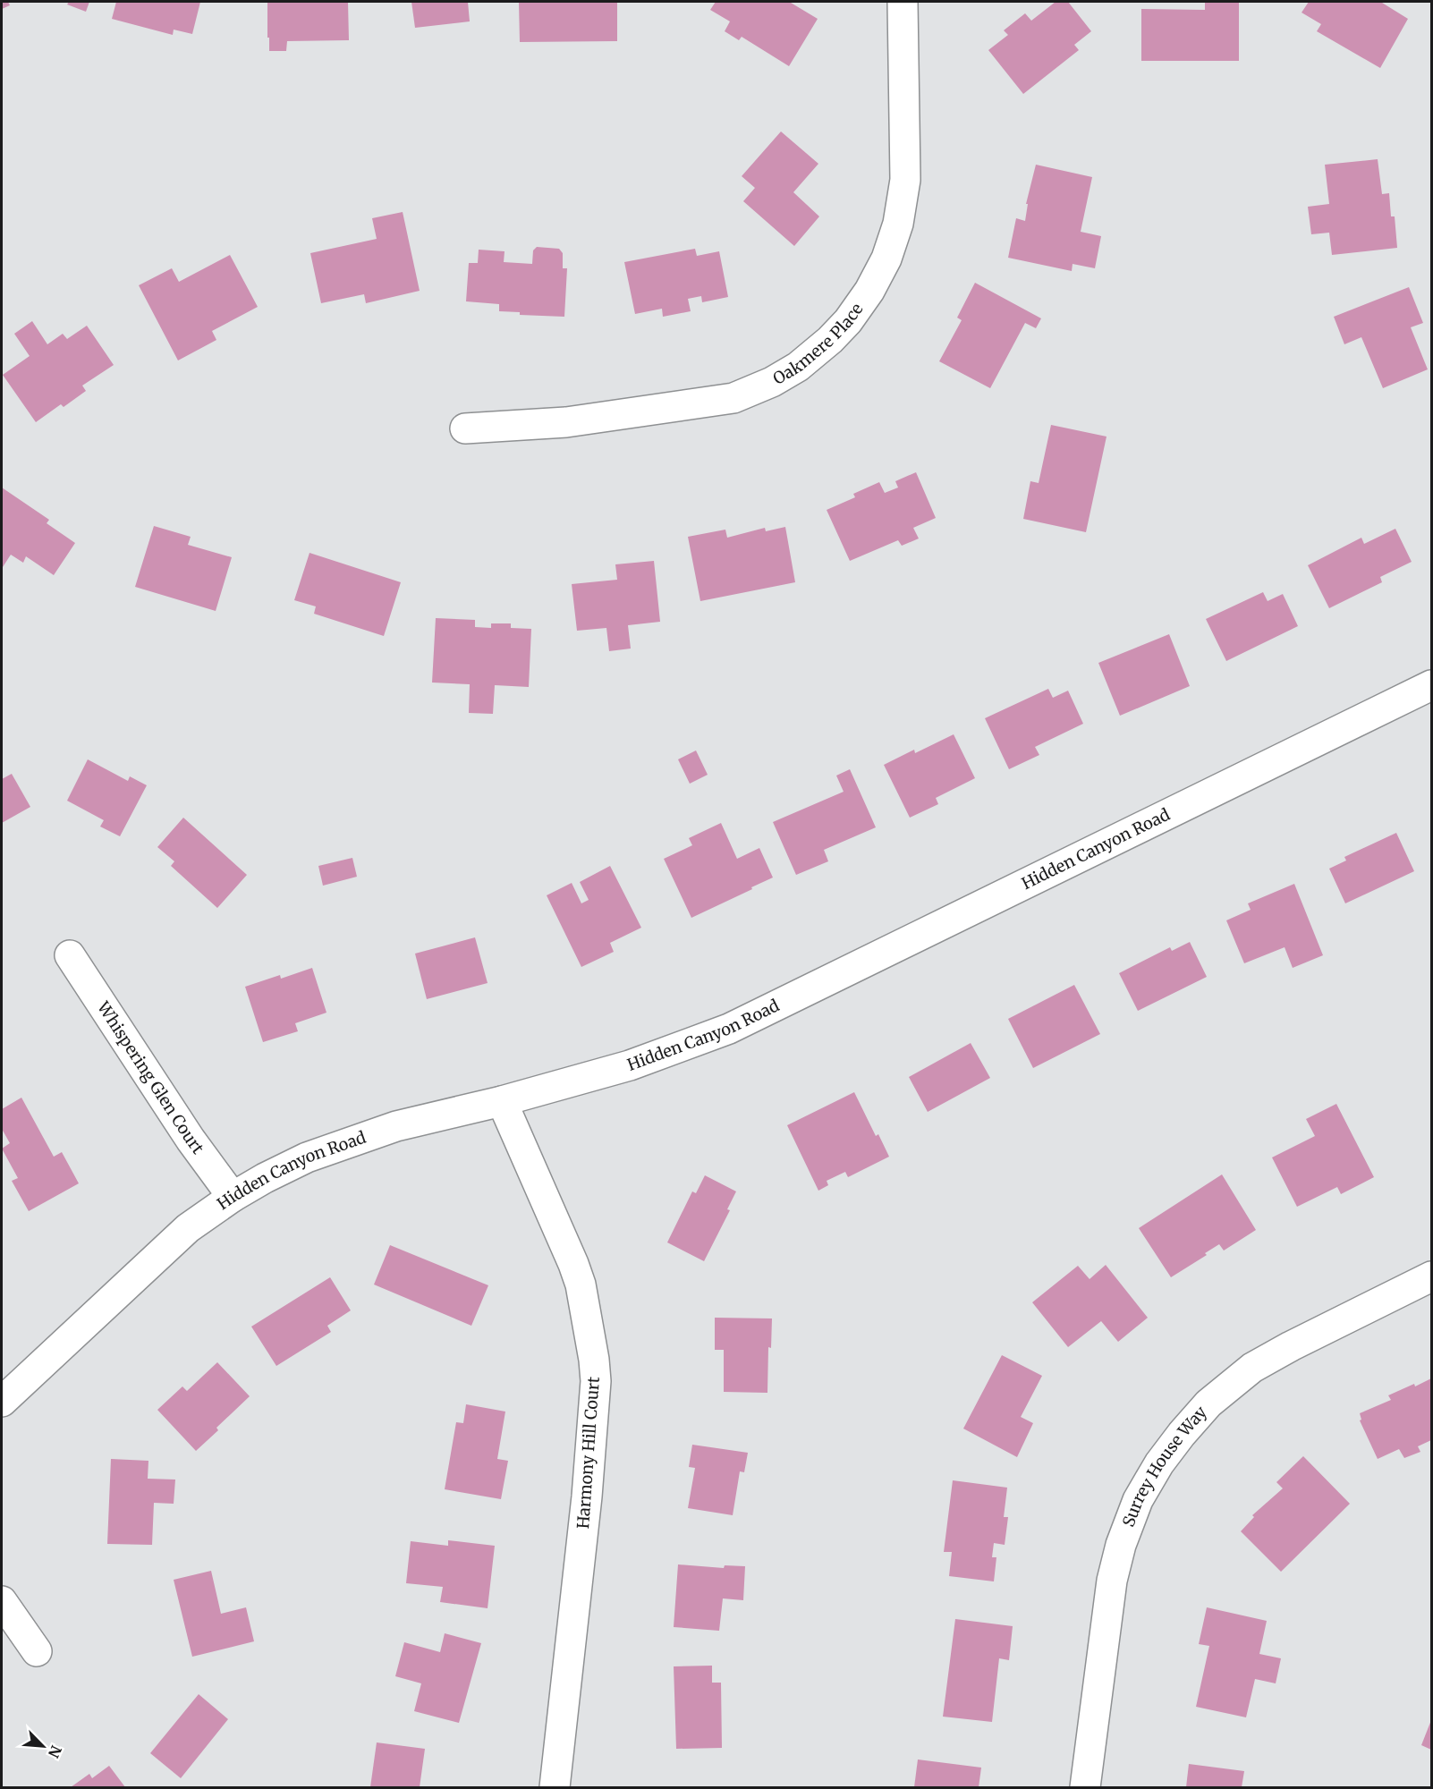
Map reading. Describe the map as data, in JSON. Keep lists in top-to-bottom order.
{
  "streets": {
    "street": [
      "Oakmere Place",
      "Hidden Canyon Road",
      "Whispering Glen Court",
      "Harmony Hill Court",
      "Surrey House Way"
    ]
  },
  "crossings": [
    ["Hidden Canyon Road", "Whispering Glen Court"],
    ["Hidden Canyon Road", "Harmony Hill Court"]
  ],
  "north": "bottom right"
}
